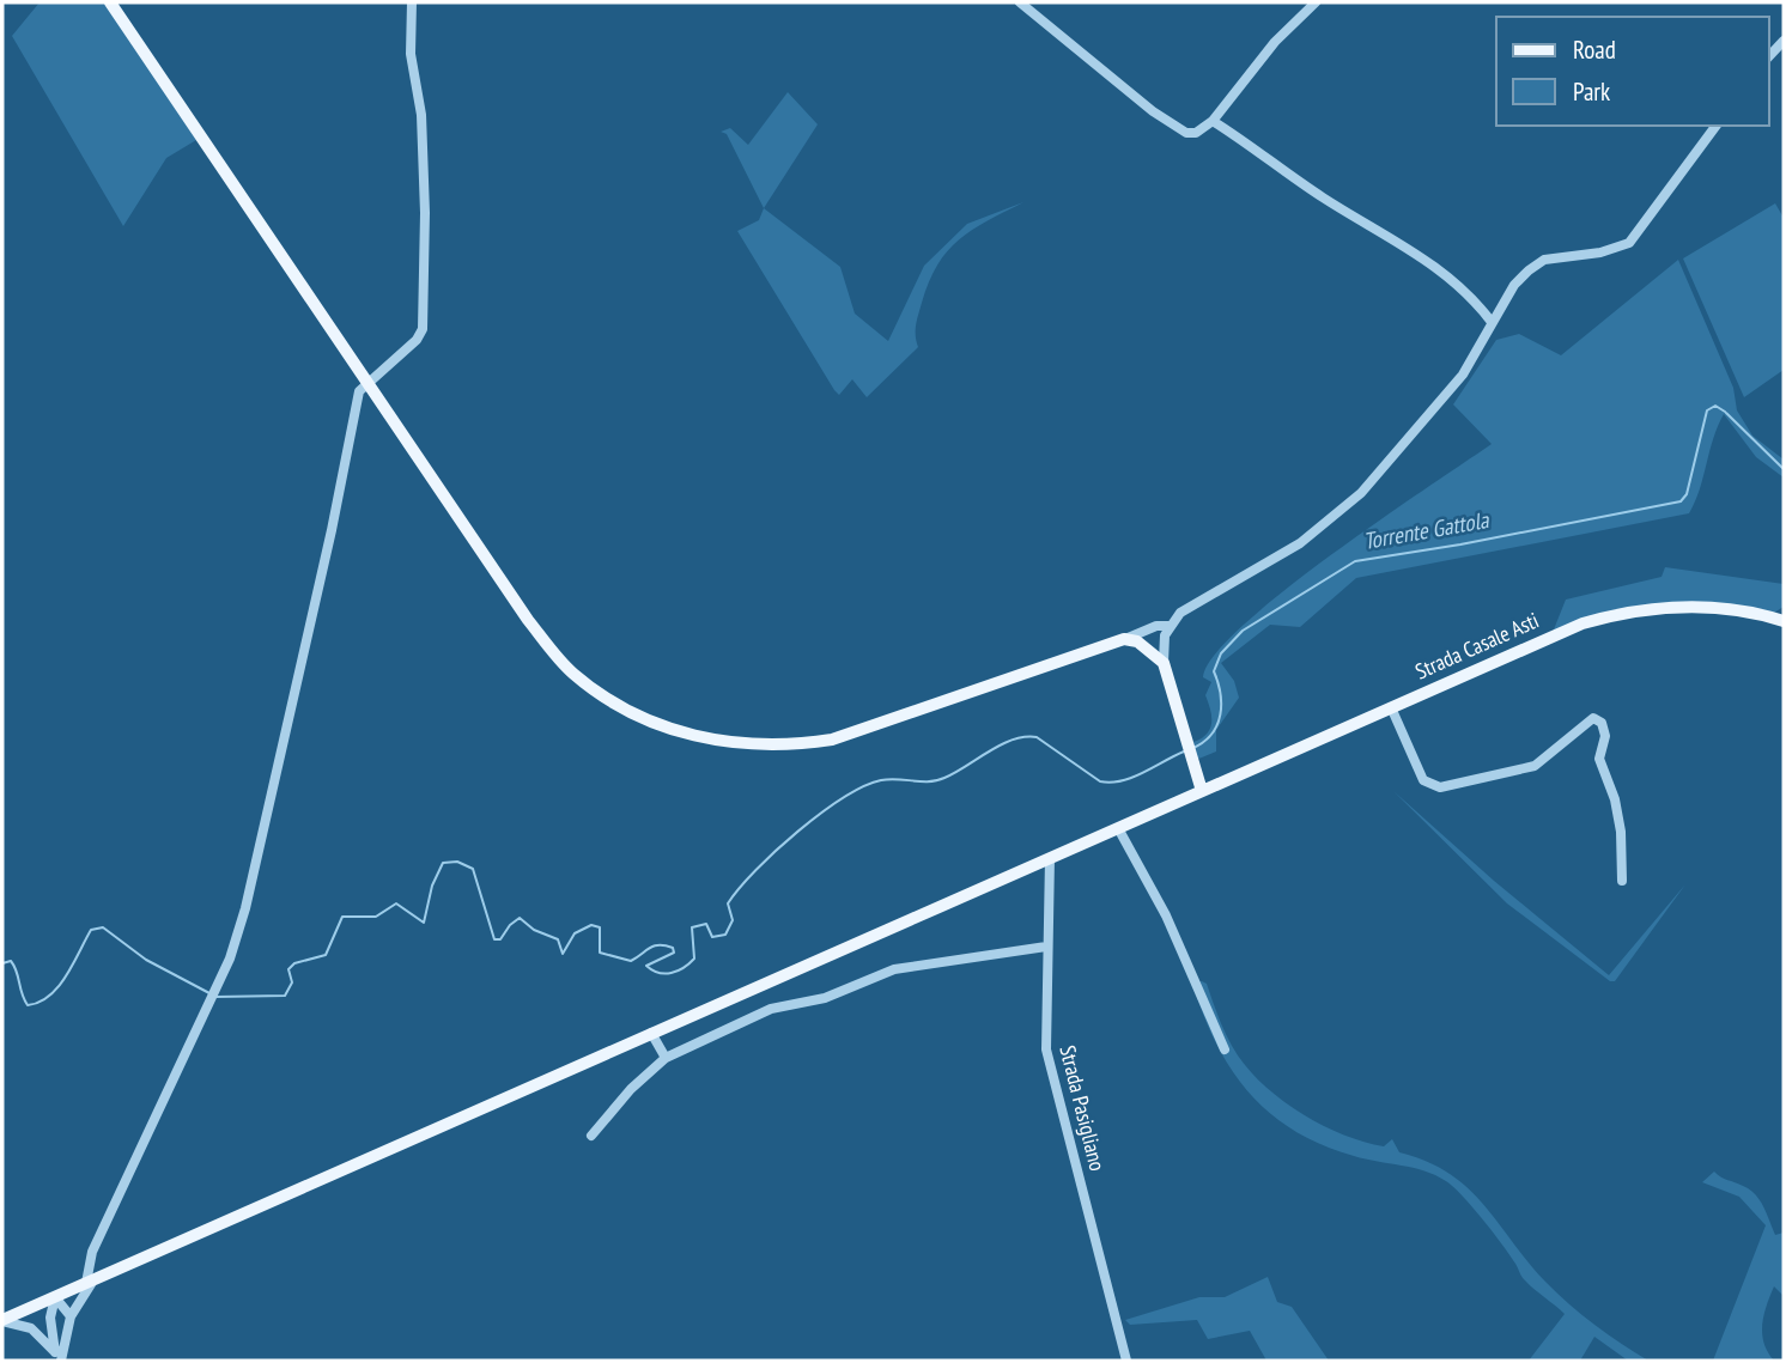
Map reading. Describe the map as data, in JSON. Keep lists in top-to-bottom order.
{
  "streets": {
    "main road": ["Strada Casale Asti"],
    "street": ["Strada Pasigliano"]
  },
  "crossings": [
    ["Strada Casale Asti", "Strada Pasigliano"]
  ],
  "water": ["Torrente Gattola"],
  "legend": ["Road", "Park"]
}
